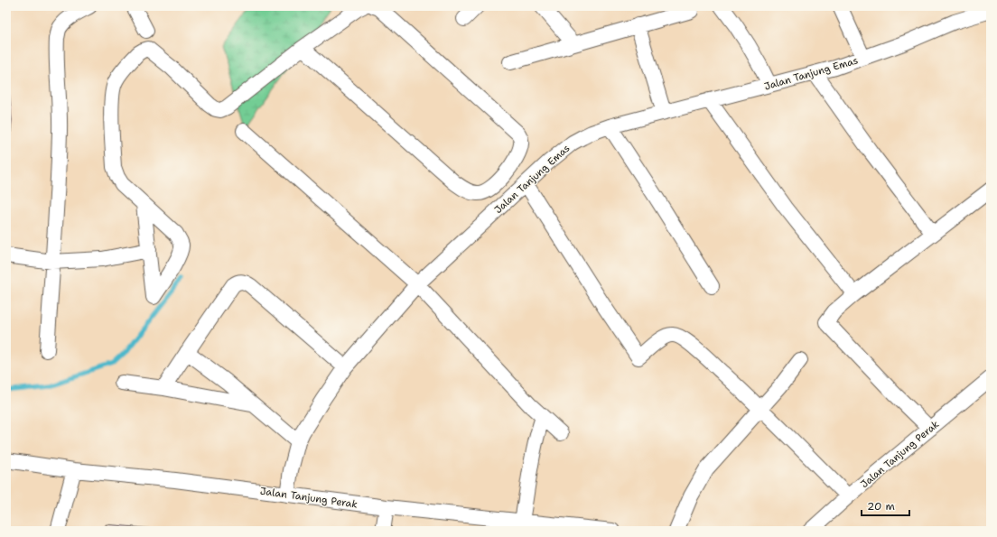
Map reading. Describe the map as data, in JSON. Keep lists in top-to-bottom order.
{
  "streets": {
    "street": ["Jalan Tanjung Emas", "Jalan Tanjung Perak"]
  },
  "crossings": [
    ["Jalan Tanjung Emas", "Jalan Tanjung Perak"]
  ],
  "scale_bar": "20 m"
}
